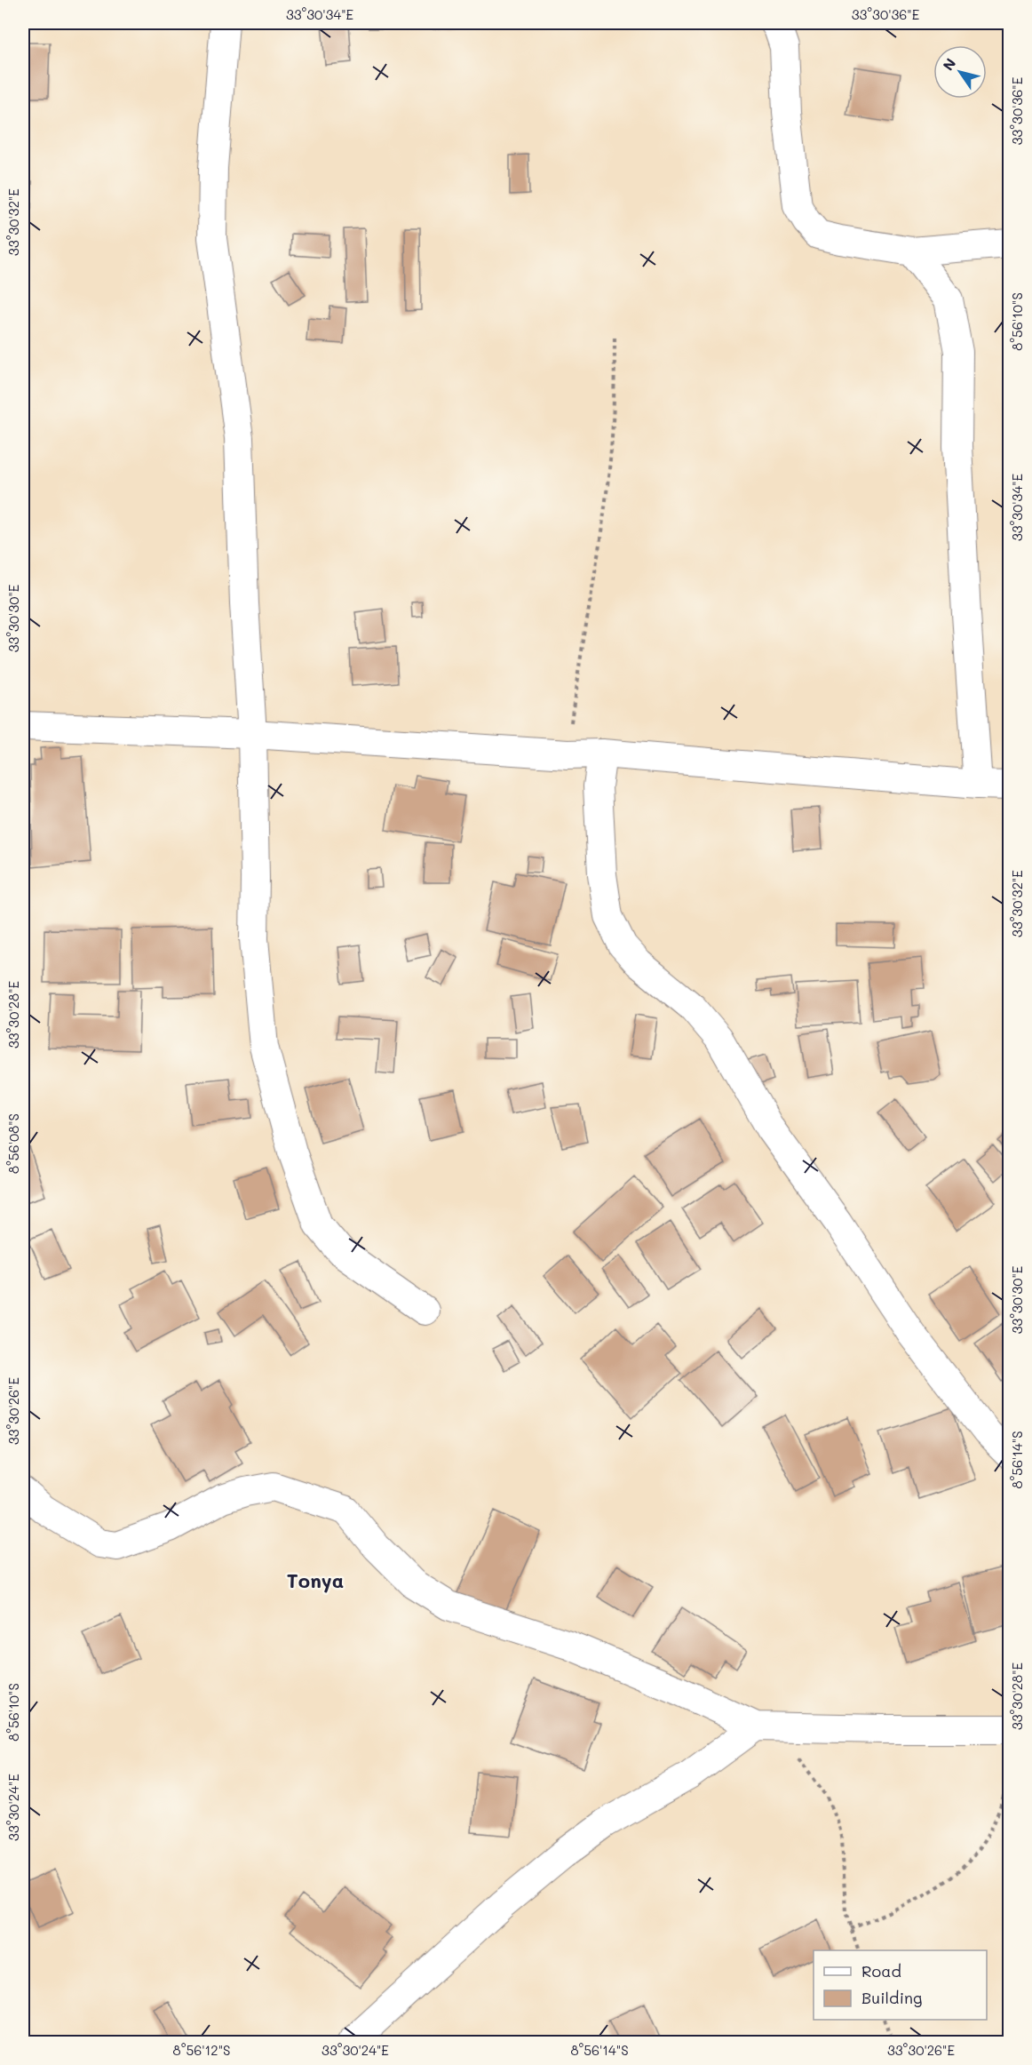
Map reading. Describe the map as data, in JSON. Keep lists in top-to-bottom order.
{
  "districts": ["Tonya"],
  "legend": ["Road", "Building"],
  "north": "top left",
  "coordinates": [
    "33°30'34\"E",
    "33°30'36\"E",
    "33°30'32\"E",
    "8°56'10\"S",
    "33°30'30\"E",
    "33°30'28\"E",
    "8°56'08\"S",
    "33°30'26\"E",
    "8°56'14\"S",
    "33°30'24\"E",
    "8°56'12\"S"
  ]
}
